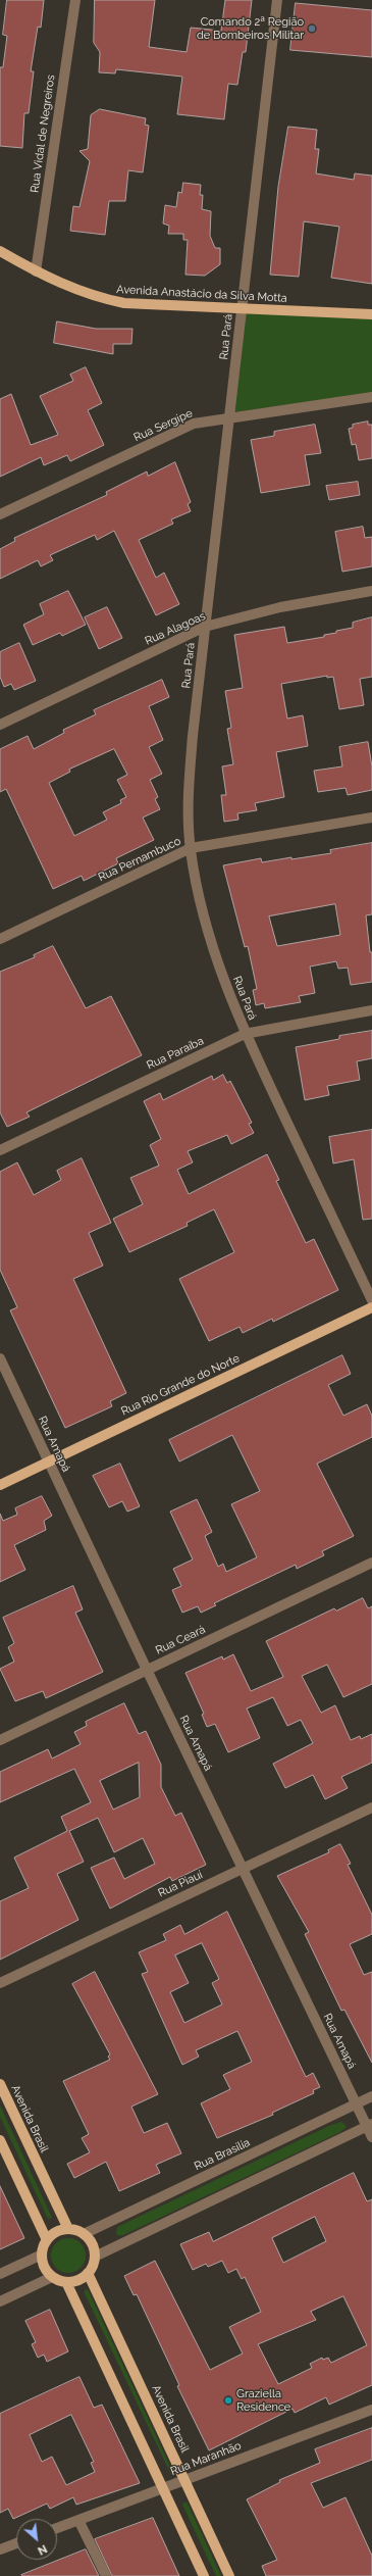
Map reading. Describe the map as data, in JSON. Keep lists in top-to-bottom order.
{
  "streets": {
    "main road": ["Avenida Anastácio da Silva Motta", "Rua Rio Grande do Norte", "Avenida Brasil"],
    "street": [
      "Rua Vidal de Negreiros",
      "Rua Pará",
      "Rua Sergipe",
      "Rua Alagoas",
      "Rua Pernambuco",
      "Rua Paraíba",
      "Rua Amapá",
      "Rua Ceará",
      "Rua Piauí",
      "Rua Brasília",
      "Rua Maranhão"
    ]
  },
  "crossings": [
    ["Rua Vidal de Negreiros", "Avenida Anastácio da Silva Motta"],
    ["Avenida Anastácio da Silva Motta", "Rua Pará"],
    ["Rua Pará", "Rua Sergipe"],
    ["Rua Pará", "Rua Alagoas"],
    ["Rua Pará", "Rua Pernambuco"],
    ["Rua Pará", "Rua Paraíba"],
    ["Rua Rio Grande do Norte", "Rua Amapá"],
    ["Rua Amapá", "Rua Ceará"],
    ["Rua Amapá", "Rua Piauí"],
    ["Rua Amapá", "Rua Brasília"],
    ["Avenida Brasil", "Rua Brasília"],
    ["Avenida Brasil", "Rua Maranhão"]
  ],
  "places": ["Comando 2ª Região de Bombeiros Militar", "Graziella Residence"],
  "north": "bottom right"
}
